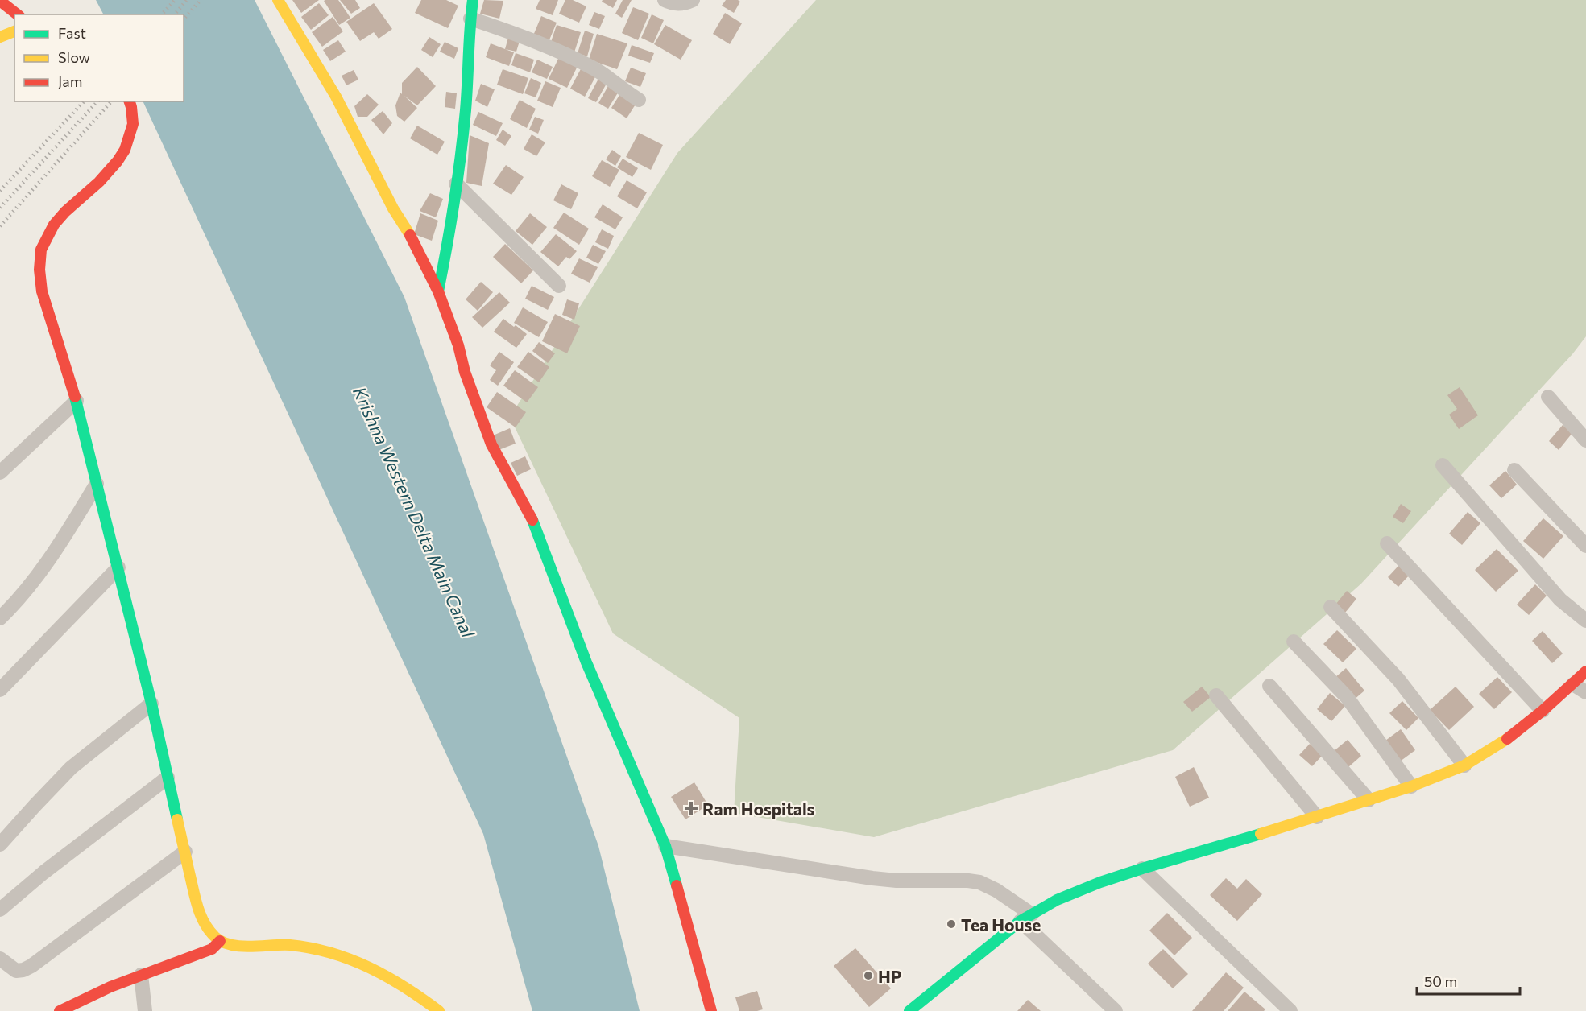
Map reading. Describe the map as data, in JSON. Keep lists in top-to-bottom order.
{
  "water": ["Krishna Western Delta Main Canal"],
  "places": {
    "health": ["Ram Hospitals"],
    "other": ["Tea House", "HP"]
  },
  "legend": ["Fast", "Slow", "Jam"],
  "scale_bar": "50 m"
}
